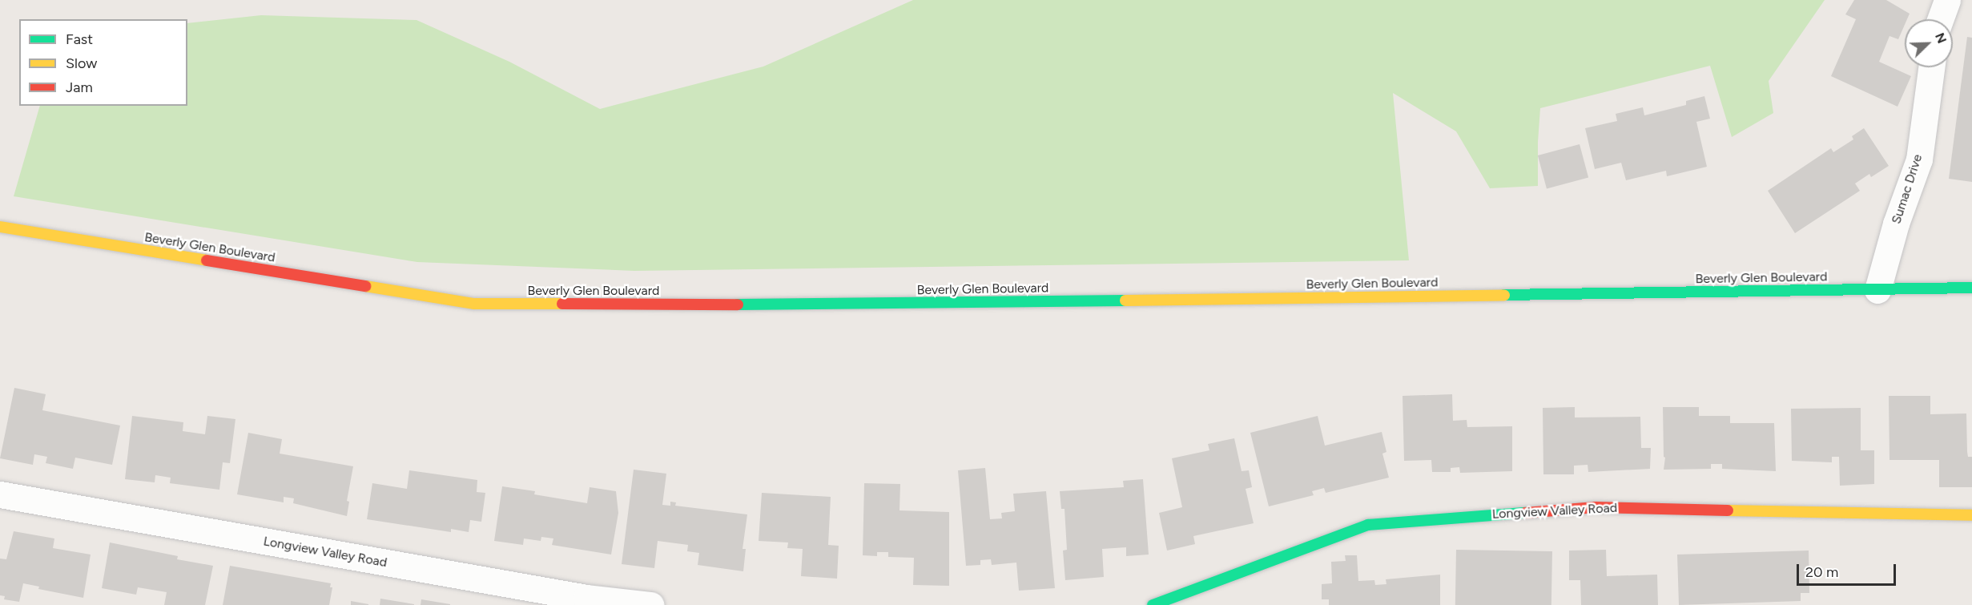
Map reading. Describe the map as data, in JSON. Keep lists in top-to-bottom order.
{
  "streets": {
    "main road": ["Beverly Glen Boulevard", "Longview Valley Road"],
    "street": ["Sumac Drive"]
  },
  "crossings": [
    ["Sumac Drive", "Beverly Glen Boulevard"]
  ],
  "legend": ["Fast", "Slow", "Jam"],
  "scale_bar": "20 m",
  "north": "top right"
}
